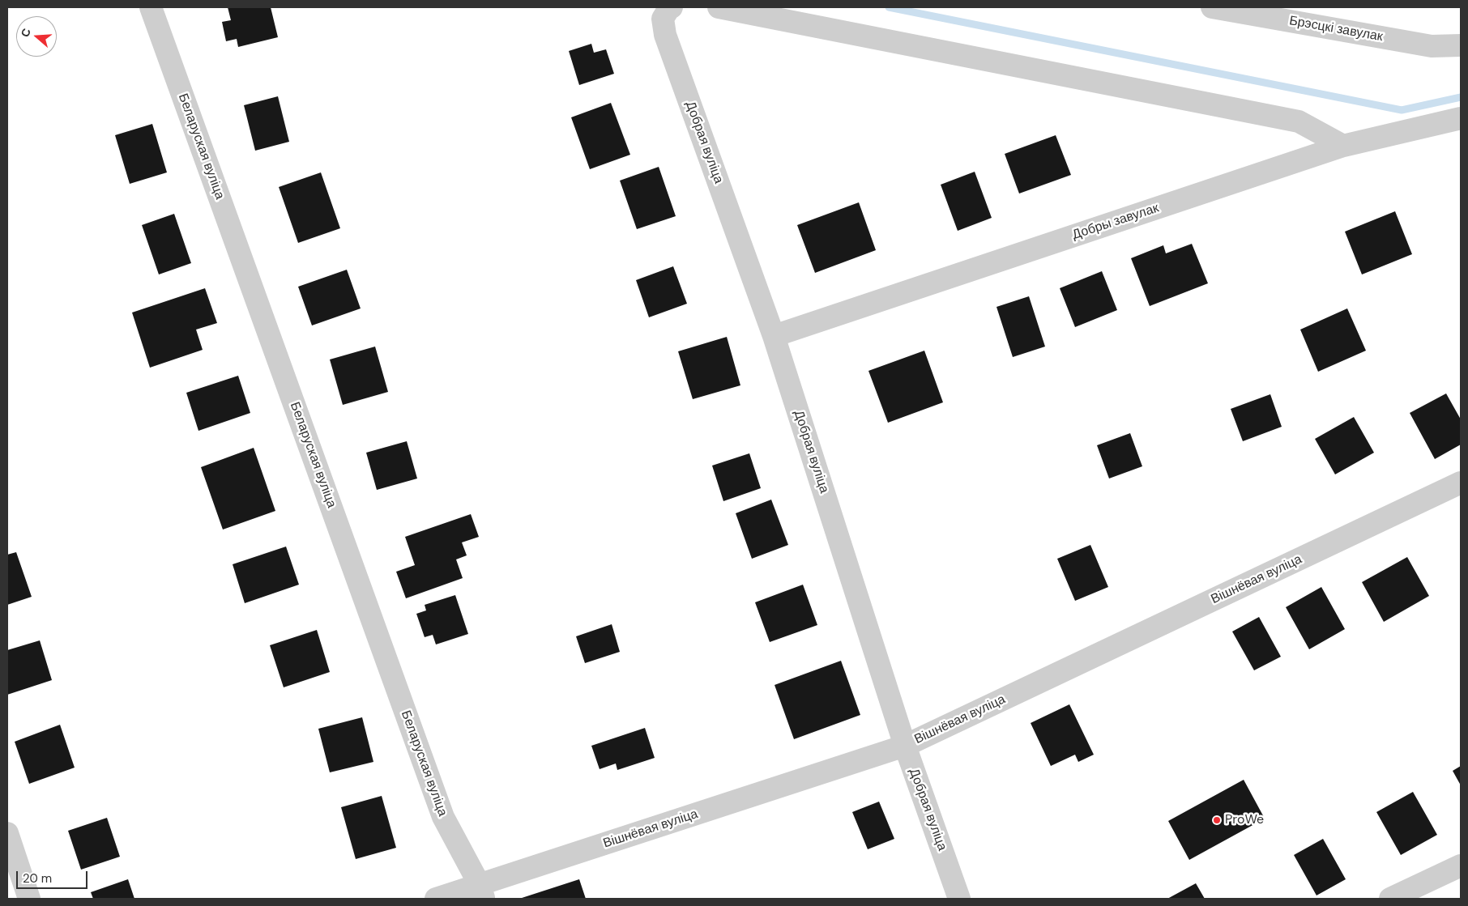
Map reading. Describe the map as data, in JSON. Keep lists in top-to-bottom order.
{
  "streets": {
    "street": [
      "Брэсцкі завулак",
      "Добрая вуліца",
      "Беларуская вуліца",
      "Добры завулак",
      "Вішнёвая вуліца"
    ]
  },
  "crossings": [
    ["Добрая вуліца", "Добры завулак"],
    ["Добрая вуліца", "Вішнёвая вуліца"],
    ["Беларуская вуліца", "Вішнёвая вуліца"]
  ],
  "places": ["ProWe"],
  "scale_bar": "20 m",
  "north": "left"
}
